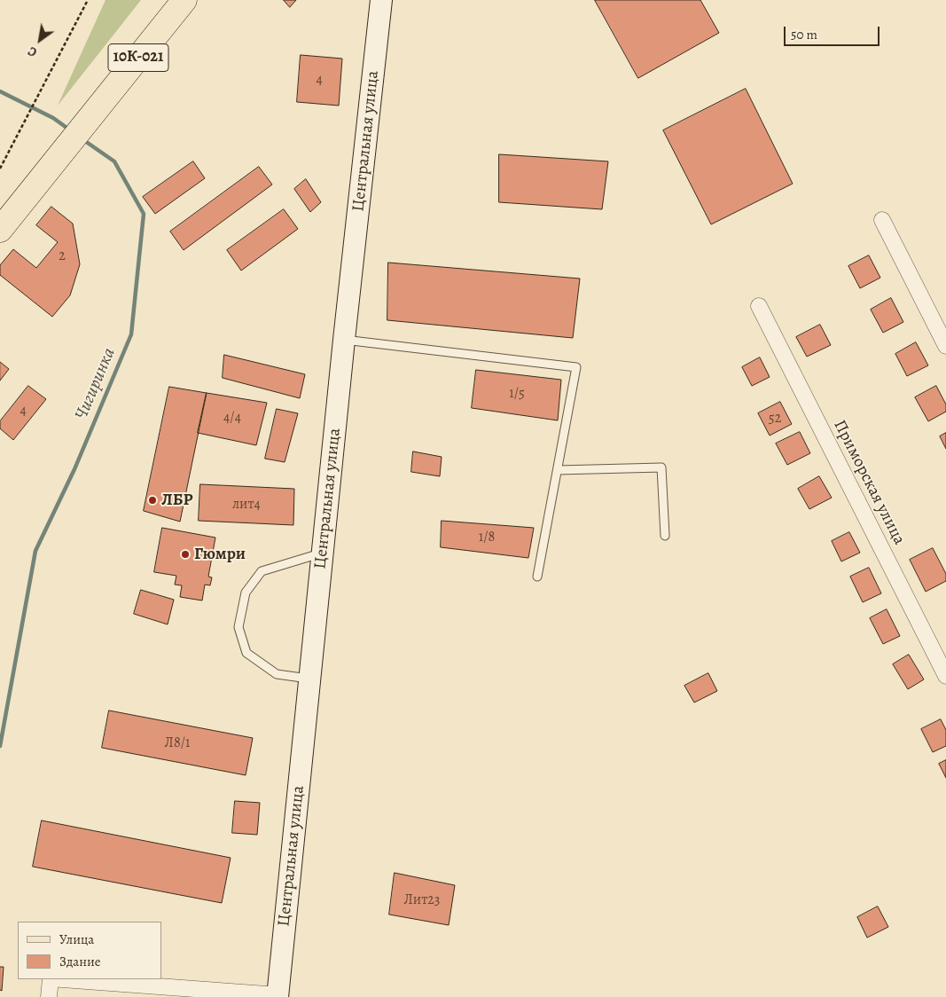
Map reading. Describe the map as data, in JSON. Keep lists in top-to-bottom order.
{
  "streets": {
    "main road": ["10К-021"],
    "street": ["Центральная улица", "Приморская улица"]
  },
  "water": ["Чигиринка"],
  "places": ["ЛБР", "Гюмри"],
  "house_numbers": [
    "4",
    "2",
    "1/5",
    "4",
    "4/4",
    "52",
    "лит4",
    "1/8",
    "Л8/1",
    "Лит23"
  ],
  "legend": ["Улица", "Здание"],
  "scale_bar": "50 m",
  "north": "bottom left"
}
